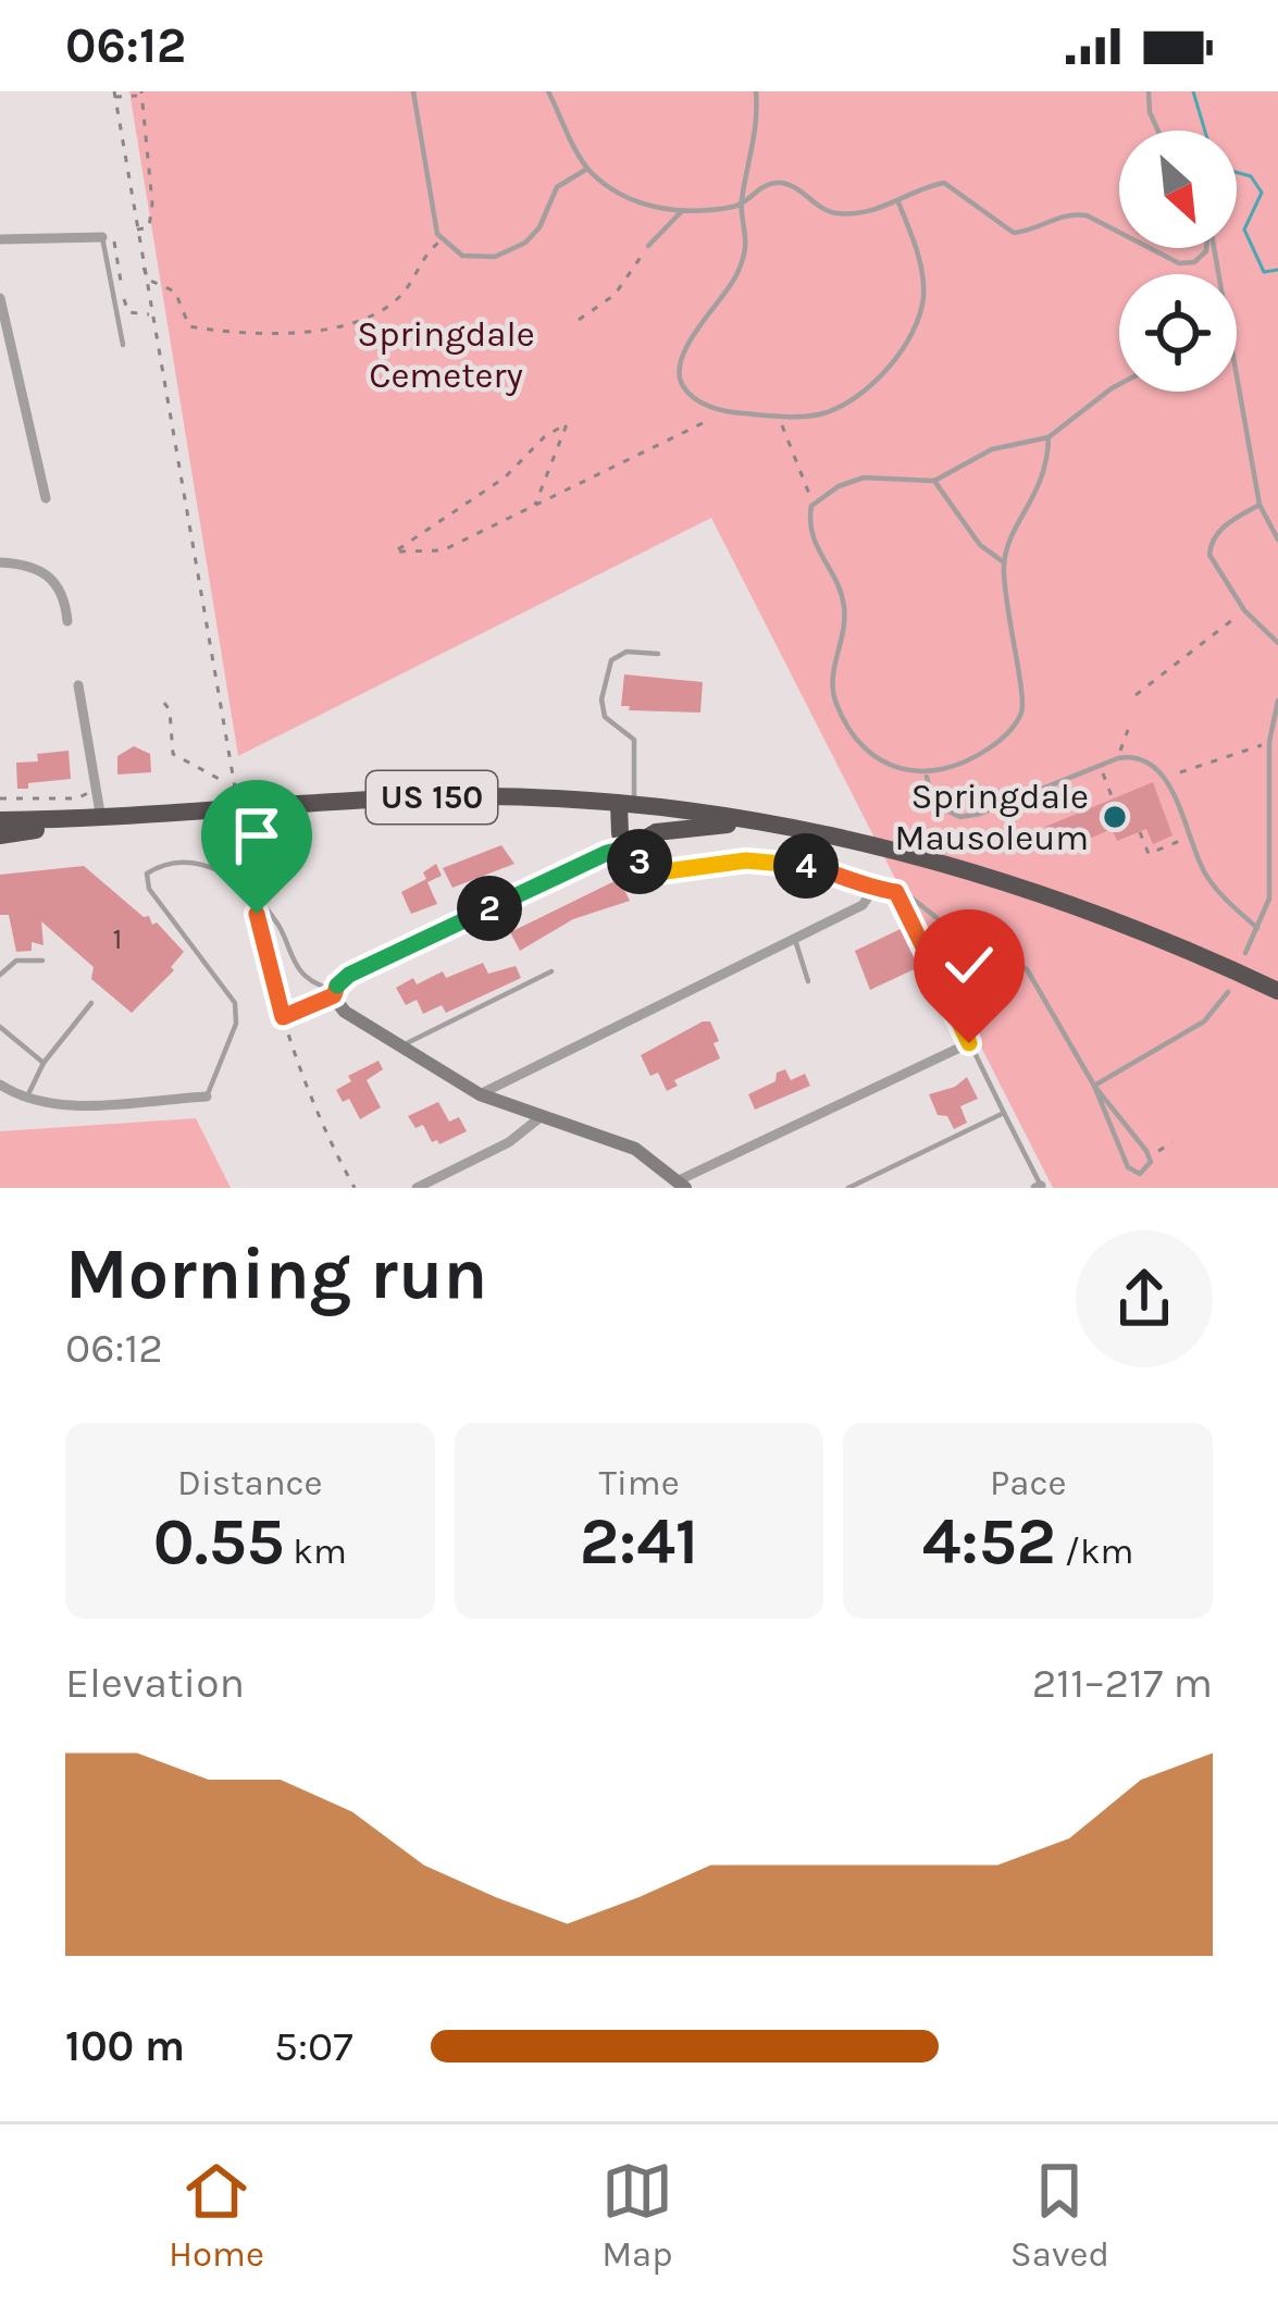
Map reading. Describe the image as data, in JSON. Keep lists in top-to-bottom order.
{
  "streets": {
    "highway": ["US 150"]
  },
  "parks": ["Springdale Cemetery"],
  "places": ["Springdale Mausoleum"],
  "house_numbers": ["1"],
  "north": "bottom right",
  "page": {
    "status": "06:12",
    "pins": ["3", "4", "2"],
    "heading": ["Morning run", "06:12"],
    "stats": [
      ["Distance", "0.55 km"],
      ["Time", "2:41"],
      ["Pace", "4:52 /km"]
    ],
    "chart": ["Elevation", "211–217 m"],
    "list": [
      {
        "name": "100 m",
        "note": "5:07"
      }
    ],
    "tabs": ["Home", "Map", "Saved"]
  }
}
